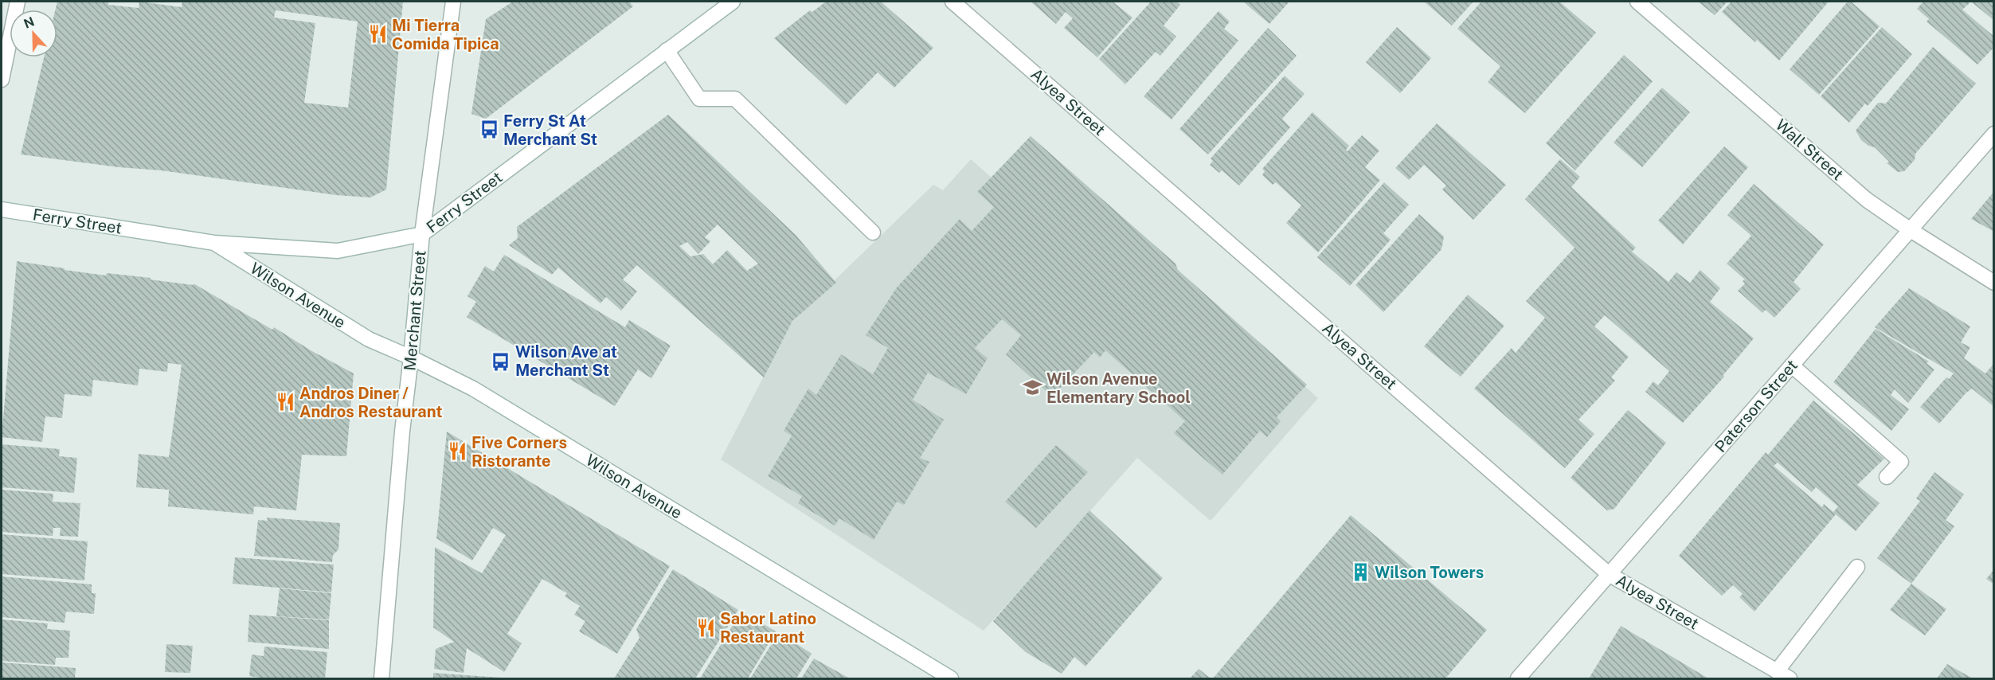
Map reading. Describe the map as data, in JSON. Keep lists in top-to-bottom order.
{
  "streets": {
    "street": [
      "Alyea Street",
      "Wall Street",
      "Ferry Street",
      "Wilson Avenue",
      "Merchant Street",
      "Paterson Street"
    ]
  },
  "crossings": [
    ["Alyea Street", "Paterson Street"],
    ["Wall Street", "Paterson Street"],
    ["Ferry Street", "Wilson Avenue"],
    ["Ferry Street", "Merchant Street"],
    ["Wilson Avenue", "Merchant Street"]
  ],
  "places": {
    "restaurant": [
      "Mi Tierra Comida Tipica",
      "Andros Diner / Andros Restaurant",
      "Five Corners Ristorante",
      "Sabor Latino Restaurant"
    ],
    "bus stop": ["Ferry St At Merchant St", "Wilson Ave at Merchant St"],
    "school or university": ["Wilson Avenue Elementary School"],
    "building": ["Wilson Towers"]
  },
  "north": "top"
}
